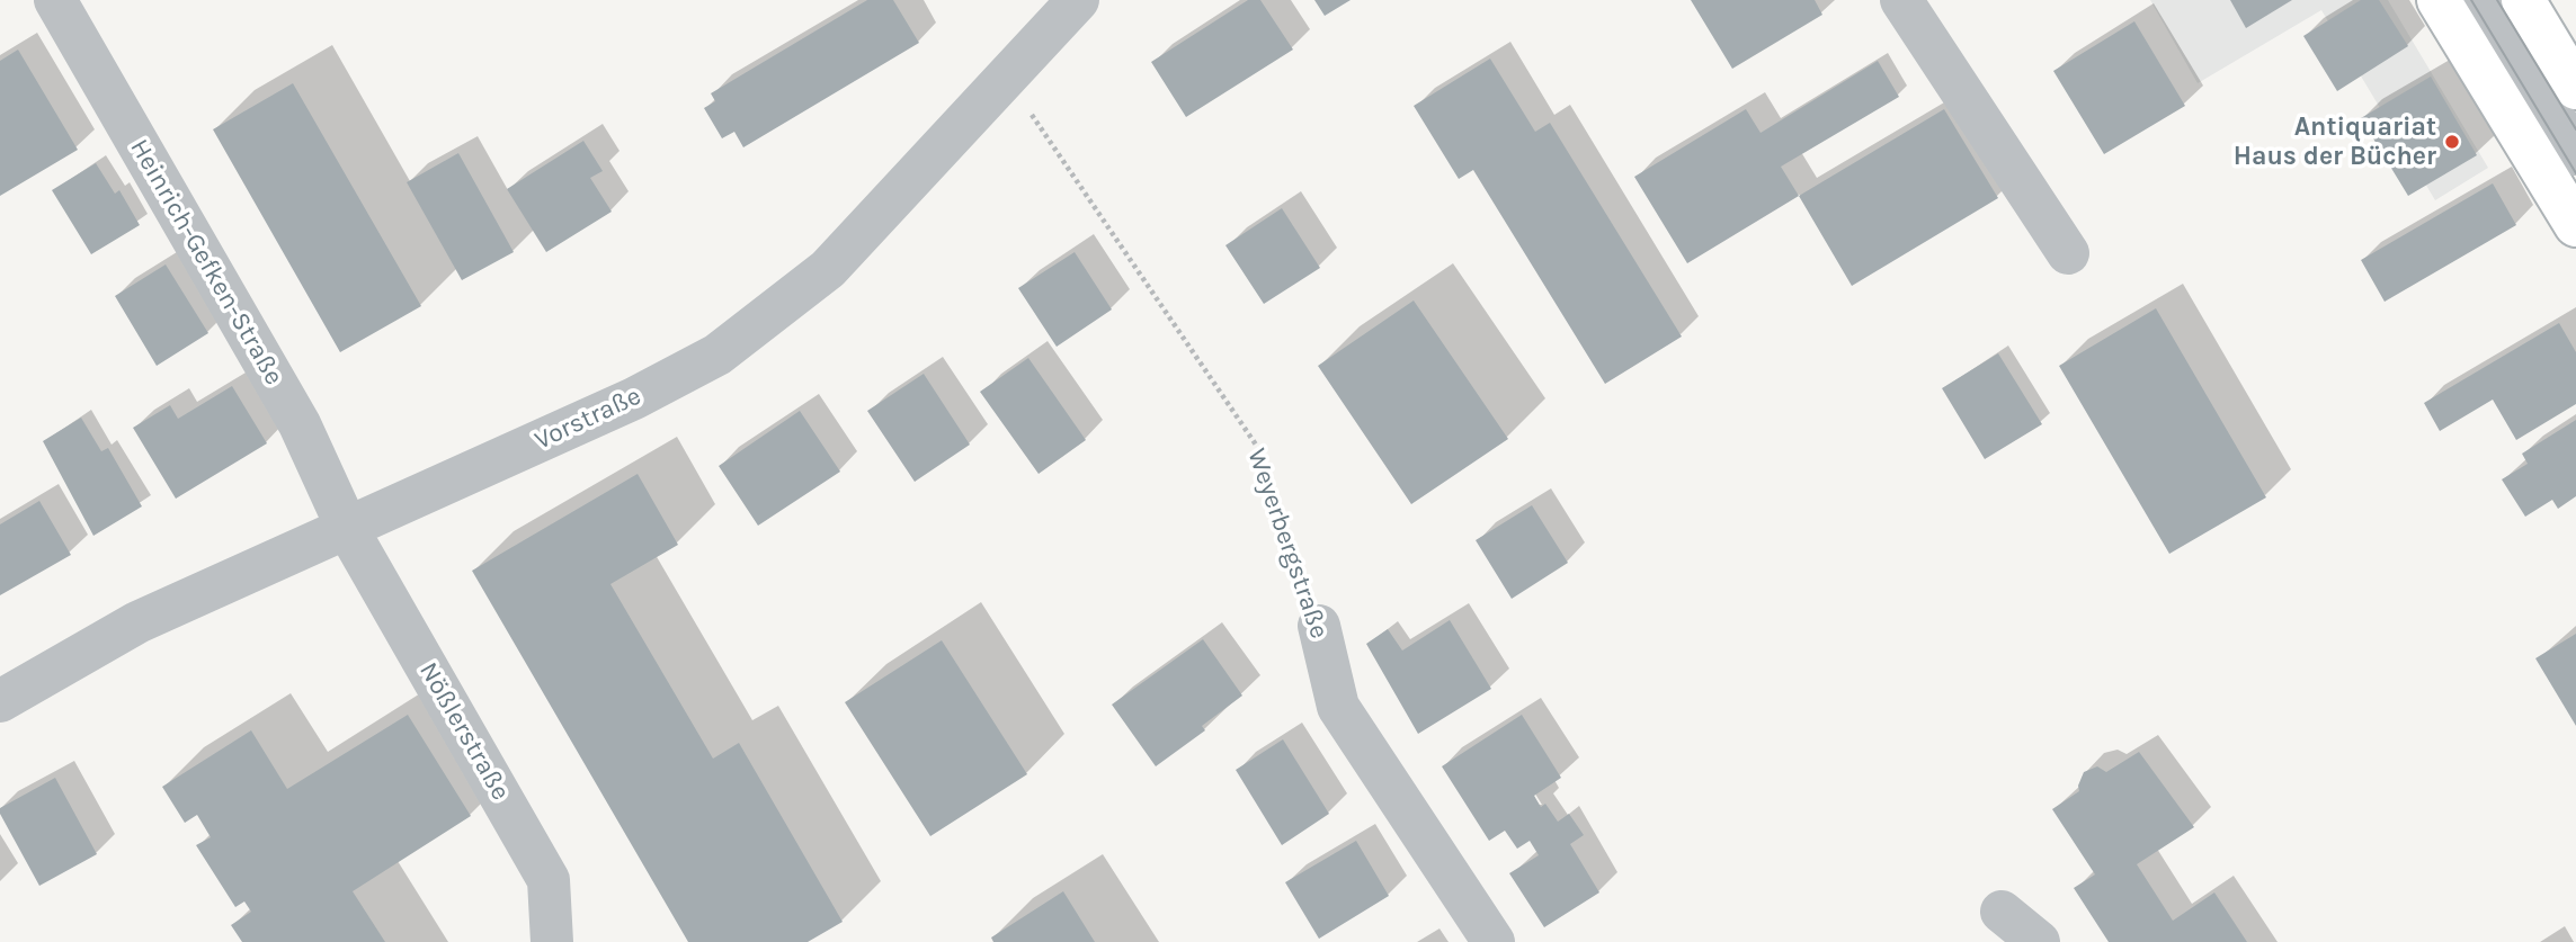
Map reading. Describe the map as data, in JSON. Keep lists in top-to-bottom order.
{
  "streets": {
    "street": [
      "Heinrich-Gefken-Straße",
      "Vorstraße",
      "Weyerbergstraße",
      "Nößlerstraße"
    ]
  },
  "crossings": [
    ["Heinrich-Gefken-Straße", "Vorstraße"],
    ["Heinrich-Gefken-Straße", "Nößlerstraße"],
    ["Vorstraße", "Weyerbergstraße"],
    ["Vorstraße", "Nößlerstraße"]
  ],
  "places": ["Antiquariat Haus der Bücher"]
}
